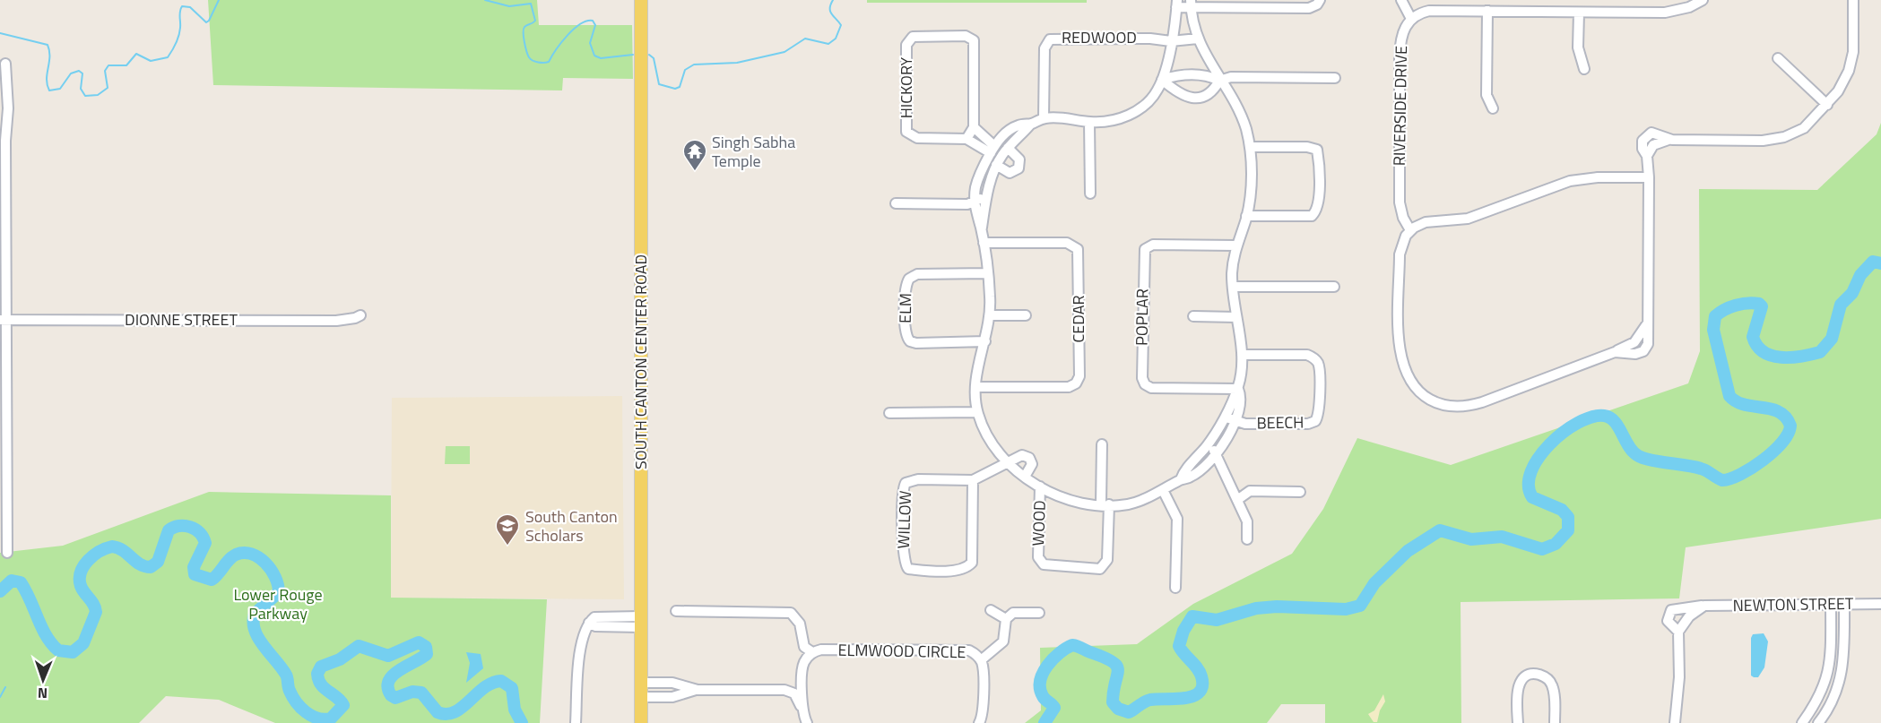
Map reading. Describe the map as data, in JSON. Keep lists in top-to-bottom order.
{
  "streets": {
    "main road": ["SOUTH CANTON CENTER ROAD"],
    "street": [
      "REDWOOD",
      "HICKORY",
      "RIVERSIDE DRIVE",
      "ELM",
      "POPLAR",
      "CEDAR",
      "DIONNE STREET",
      "BEECH",
      "WILLOW",
      "WOOD",
      "NEWTON STREET",
      "ELMWOOD CIRCLE"
    ]
  },
  "parks": ["Lower Rouge Parkway"],
  "places": {
    "temple": ["Singh Sabha Temple"],
    "school or university": ["South Canton Scholars"]
  },
  "north": "bottom"
}
